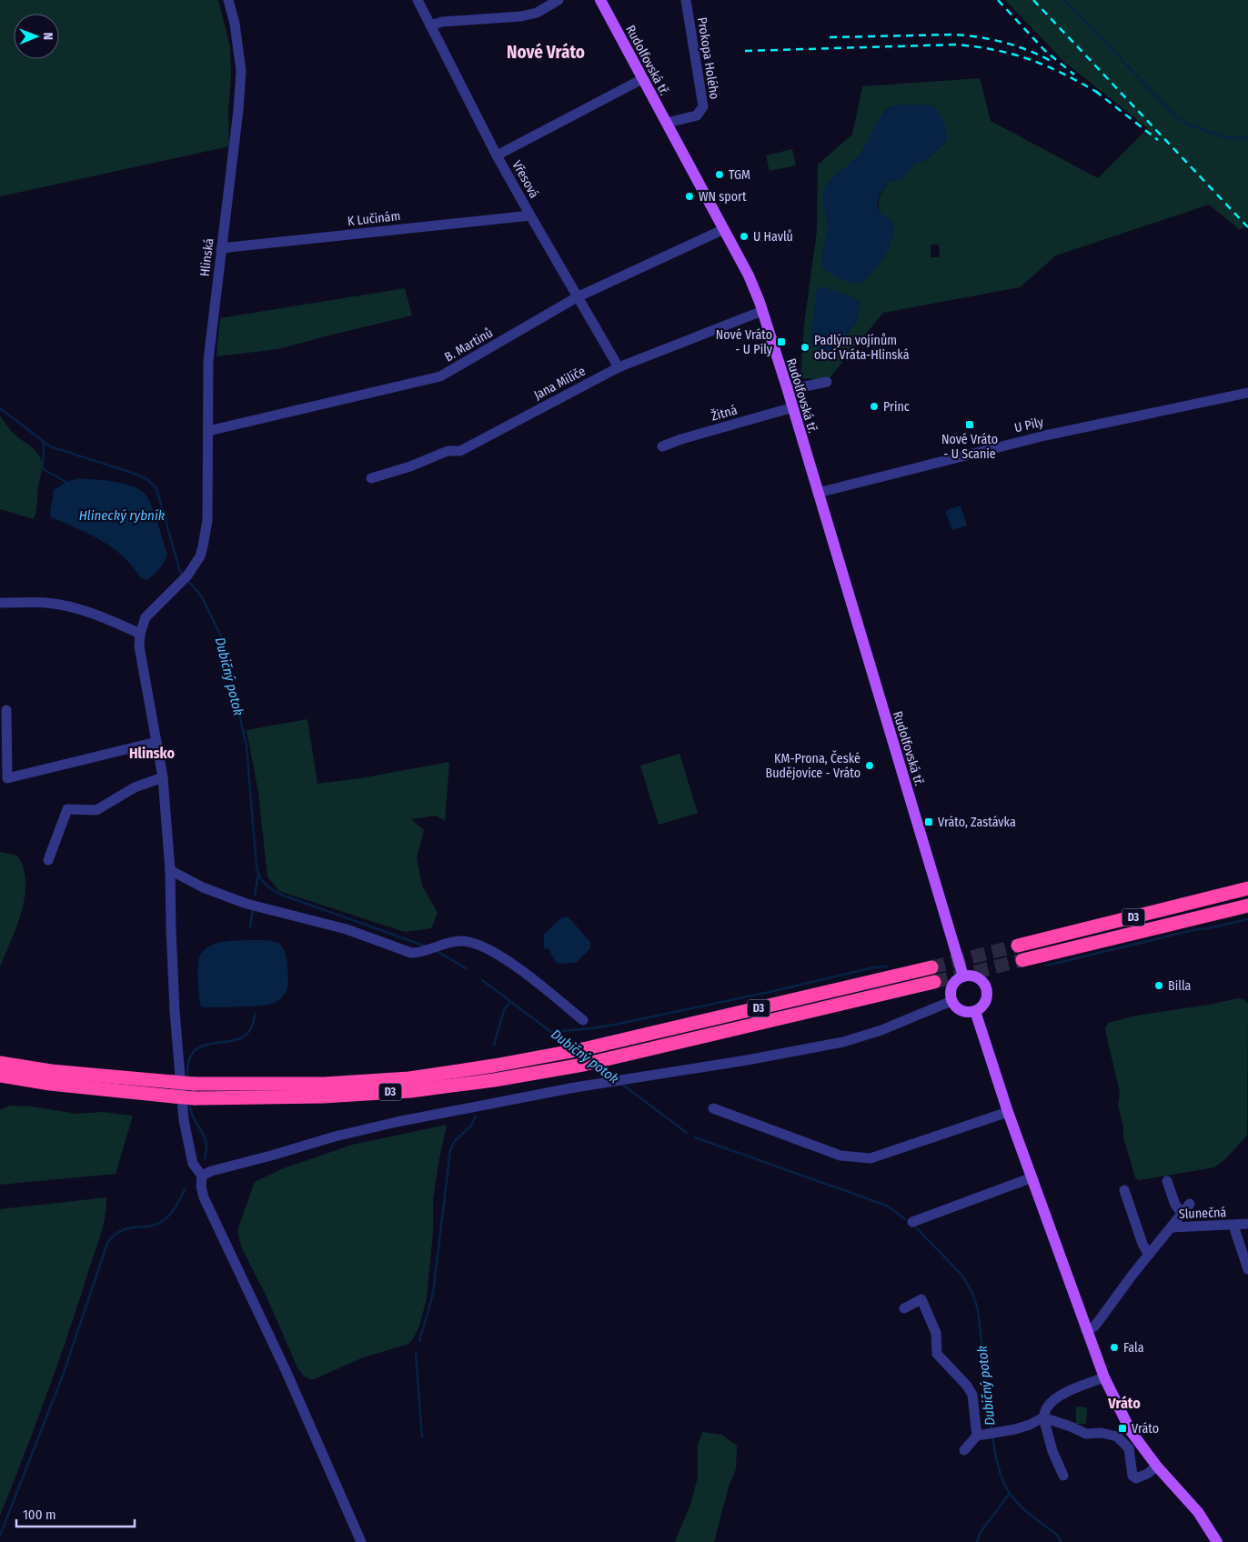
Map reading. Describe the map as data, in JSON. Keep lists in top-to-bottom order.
{
  "streets": {
    "highway": ["D3"],
    "main road": ["Rudolfovská tř."],
    "street": [
      "Prokopa Holého",
      "Vřesová",
      "K Lučinám",
      "Hlinská",
      "B. Martinů",
      "Jana Milíče",
      "Žitná",
      "U Pily",
      "Slunečná"
    ]
  },
  "crossings": [
    ["Prokopa Holého", "Rudolfovská tř."],
    ["Rudolfovská tř.", "B. Martinů"],
    ["Rudolfovská tř.", "Jana Milíče"],
    ["Rudolfovská tř.", "Žitná"],
    ["Rudolfovská tř.", "U Pily"],
    ["Vřesová", "K Lučinám"],
    ["Vřesová", "B. Martinů"],
    ["Vřesová", "Jana Milíče"],
    ["K Lučinám", "Hlinská"],
    ["Hlinská", "B. Martinů"]
  ],
  "districts": ["Nové Vráto", "Hlinsko", "Vráto"],
  "water": ["Hlinecký rybník", "Dubičný potok"],
  "places": {
    "other": [
      "TGM",
      "WN sport",
      "U Havlů",
      "Padlým vojínům obcí Vráta-Hlinská",
      "Princ",
      "KM-Prona, České Budějovice - Vráto",
      "Billa",
      "Fala"
    ],
    "transit": [
      "Nové Vráto - U Pily",
      "Nové Vráto - U Scanie",
      "Vráto, Zastávka",
      "Vráto"
    ]
  },
  "scale_bar": "100 m",
  "north": "right"
}
